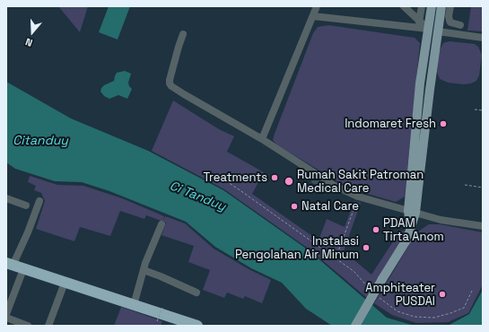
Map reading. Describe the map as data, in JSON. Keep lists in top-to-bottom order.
{
  "water": ["Citanduy", "Ci Tanduy"],
  "places": [
    "Indomaret Fresh",
    "Treatments",
    "Rumah Sakit Patroman Medical Care",
    "Natal Care",
    "PDAM Tirta Anom",
    "Instalasi Pengolahan Air Minum",
    "Amphiteater PUSDAI"
  ],
  "north": "bottom"
}
